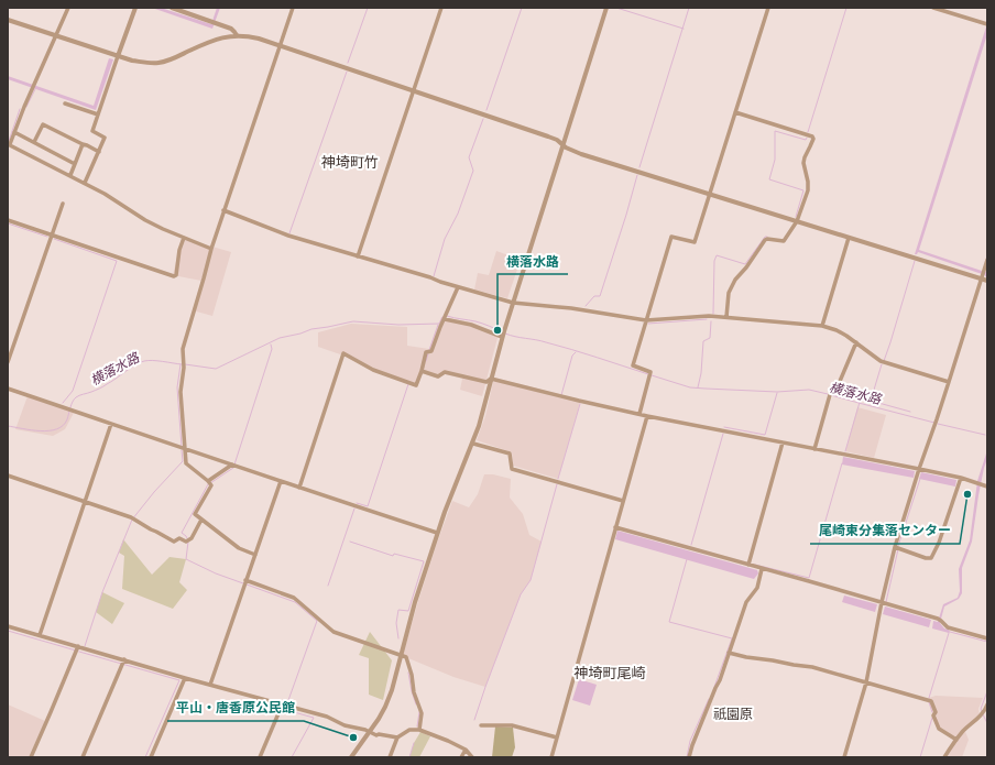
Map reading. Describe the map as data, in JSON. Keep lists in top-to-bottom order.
{
  "districts": ["神埼町竹", "神埼町尾崎", "祇園原"],
  "water": ["横落水路"],
  "places": ["横落水路", "尾崎東分集落センター", "平山・唐香原公民館"]
}
